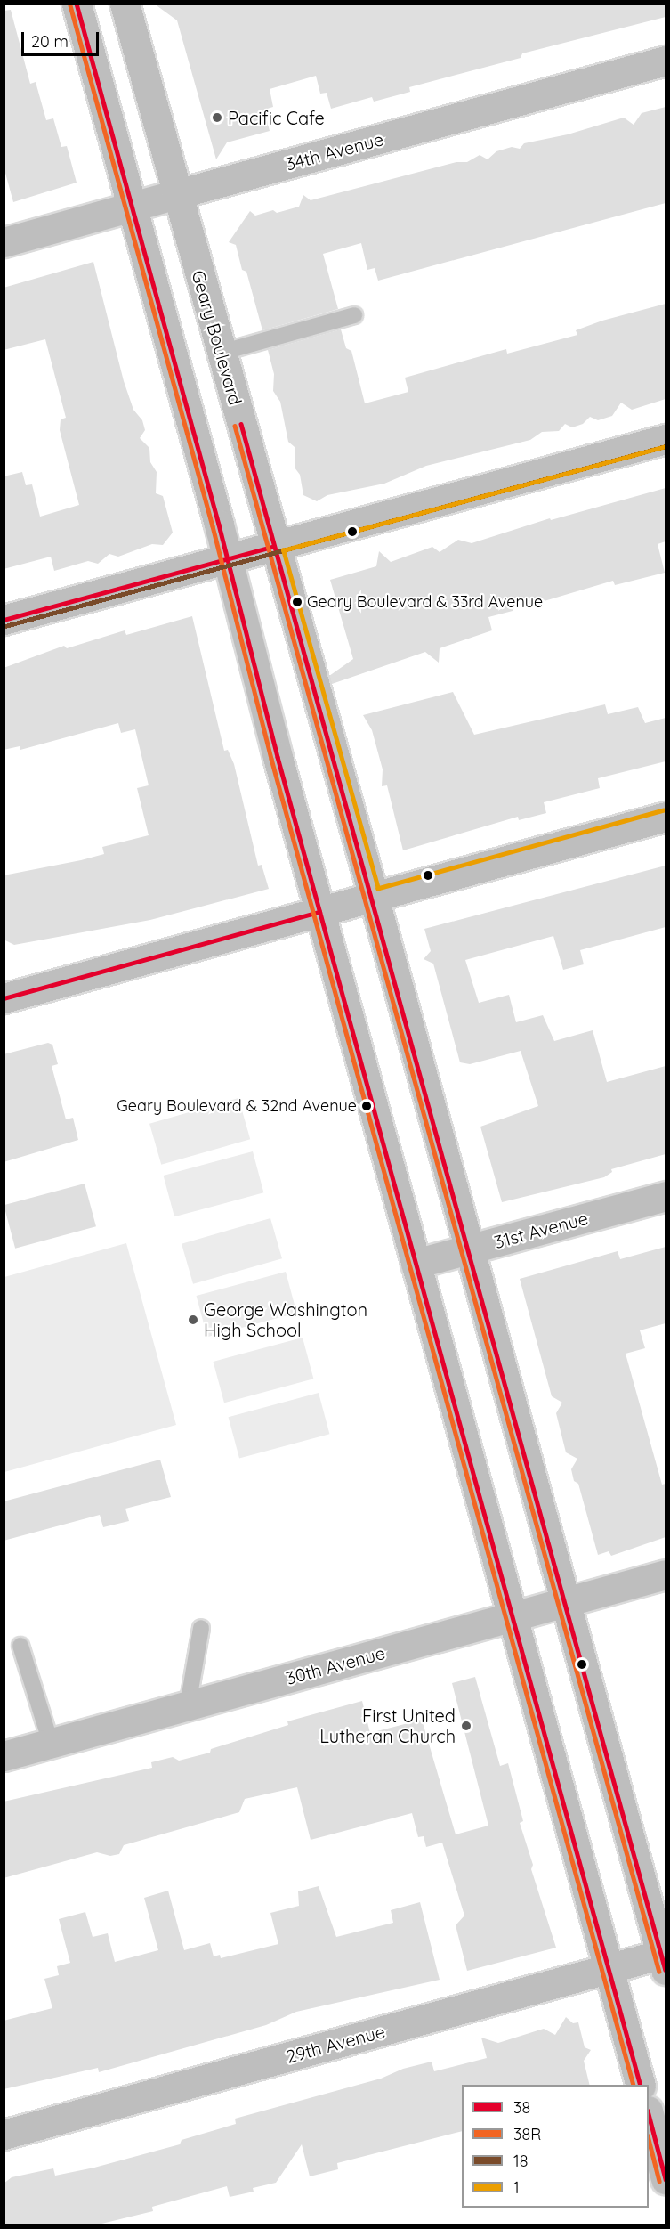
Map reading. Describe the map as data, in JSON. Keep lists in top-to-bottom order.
{
  "streets": {
    "main road": [
      "34th Avenue",
      "Geary Boulevard",
      "31st Avenue",
      "30th Avenue",
      "29th Avenue"
    ]
  },
  "crossings": [
    ["34th Avenue", "Geary Boulevard"],
    ["Geary Boulevard", "31st Avenue"],
    ["Geary Boulevard", "30th Avenue"],
    ["Geary Boulevard", "29th Avenue"]
  ],
  "places": [
    "Pacific Cafe",
    "Geary Boulevard & 33rd Avenue",
    "Geary Boulevard & 32nd Avenue",
    "George Washington High School",
    "First United Lutheran Church"
  ],
  "lines": [
    "transit line 38",
    "transit line 38R",
    "transit line 18",
    "transit line 1"
  ],
  "legend": [
    "38",
    "38R",
    "18",
    "1"
  ],
  "scale_bar": "20 m"
}
